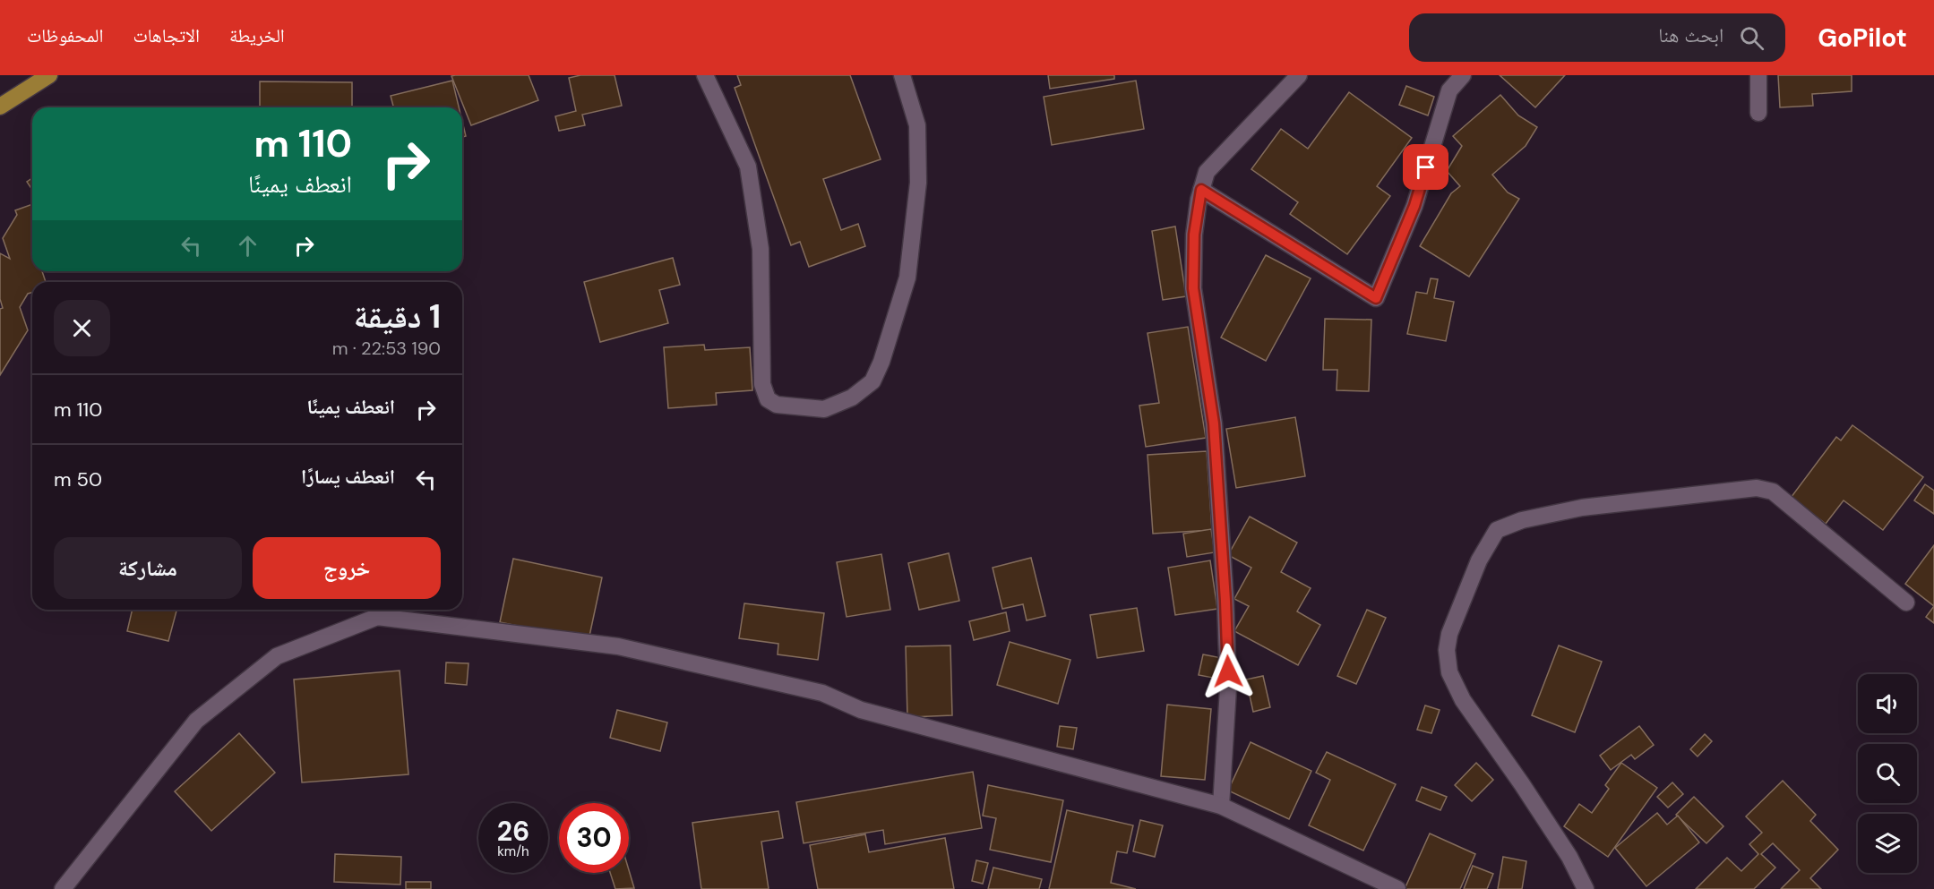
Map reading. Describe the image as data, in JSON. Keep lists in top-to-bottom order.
{
  "page": {
    "header": "GoPilot",
    "search": "ابحث هنا",
    "nav": ["الخريطة", "الاتجاهات", "المحفوظات"],
    "turn": ["110 m", "انعطف يمينًا"],
    "heading": ["1 دقيقة", "190 m · 22:53"],
    "list": [
      {
        "name": "انعطف يمينًا",
        "value": "110 m"
      },
      {
        "name": "انعطف يسارًا",
        "value": "50 m"
      }
    ],
    "buttons": ["خروج", "مشاركة"],
    "speed": "26 km/h",
    "limit": "30"
  }
}
